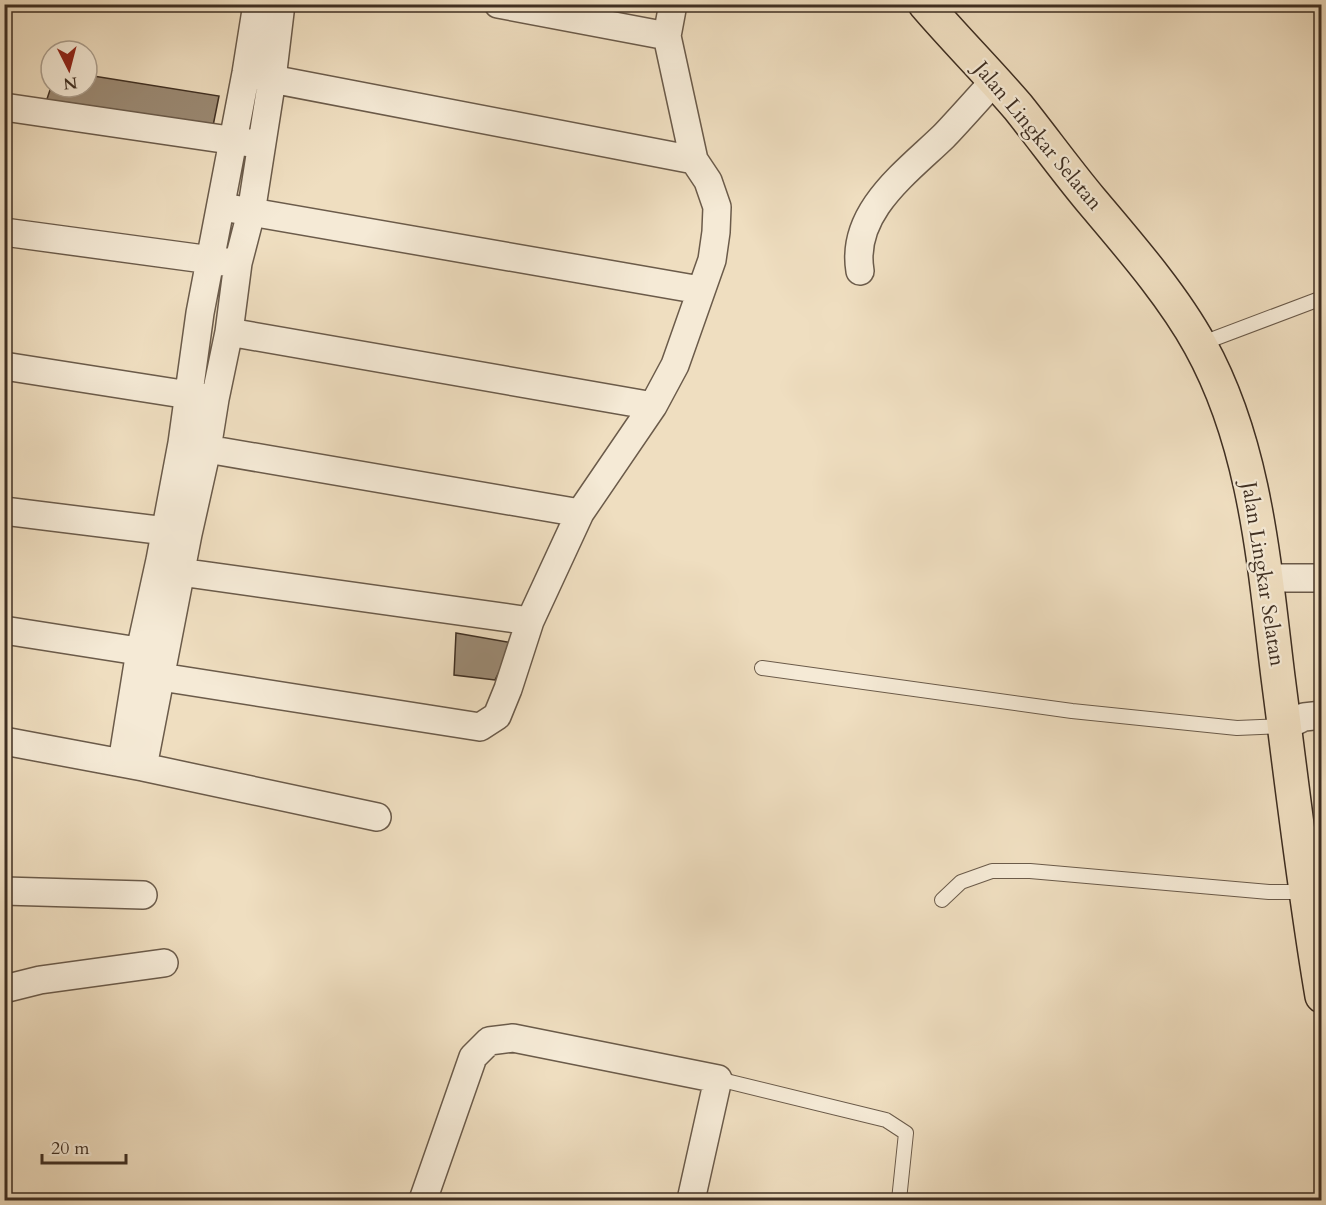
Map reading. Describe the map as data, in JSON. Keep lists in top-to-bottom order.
{
  "streets": {
    "highway": ["Jalan Lingkar Selatan"]
  },
  "scale_bar": "20 m",
  "north": "bottom"
}
